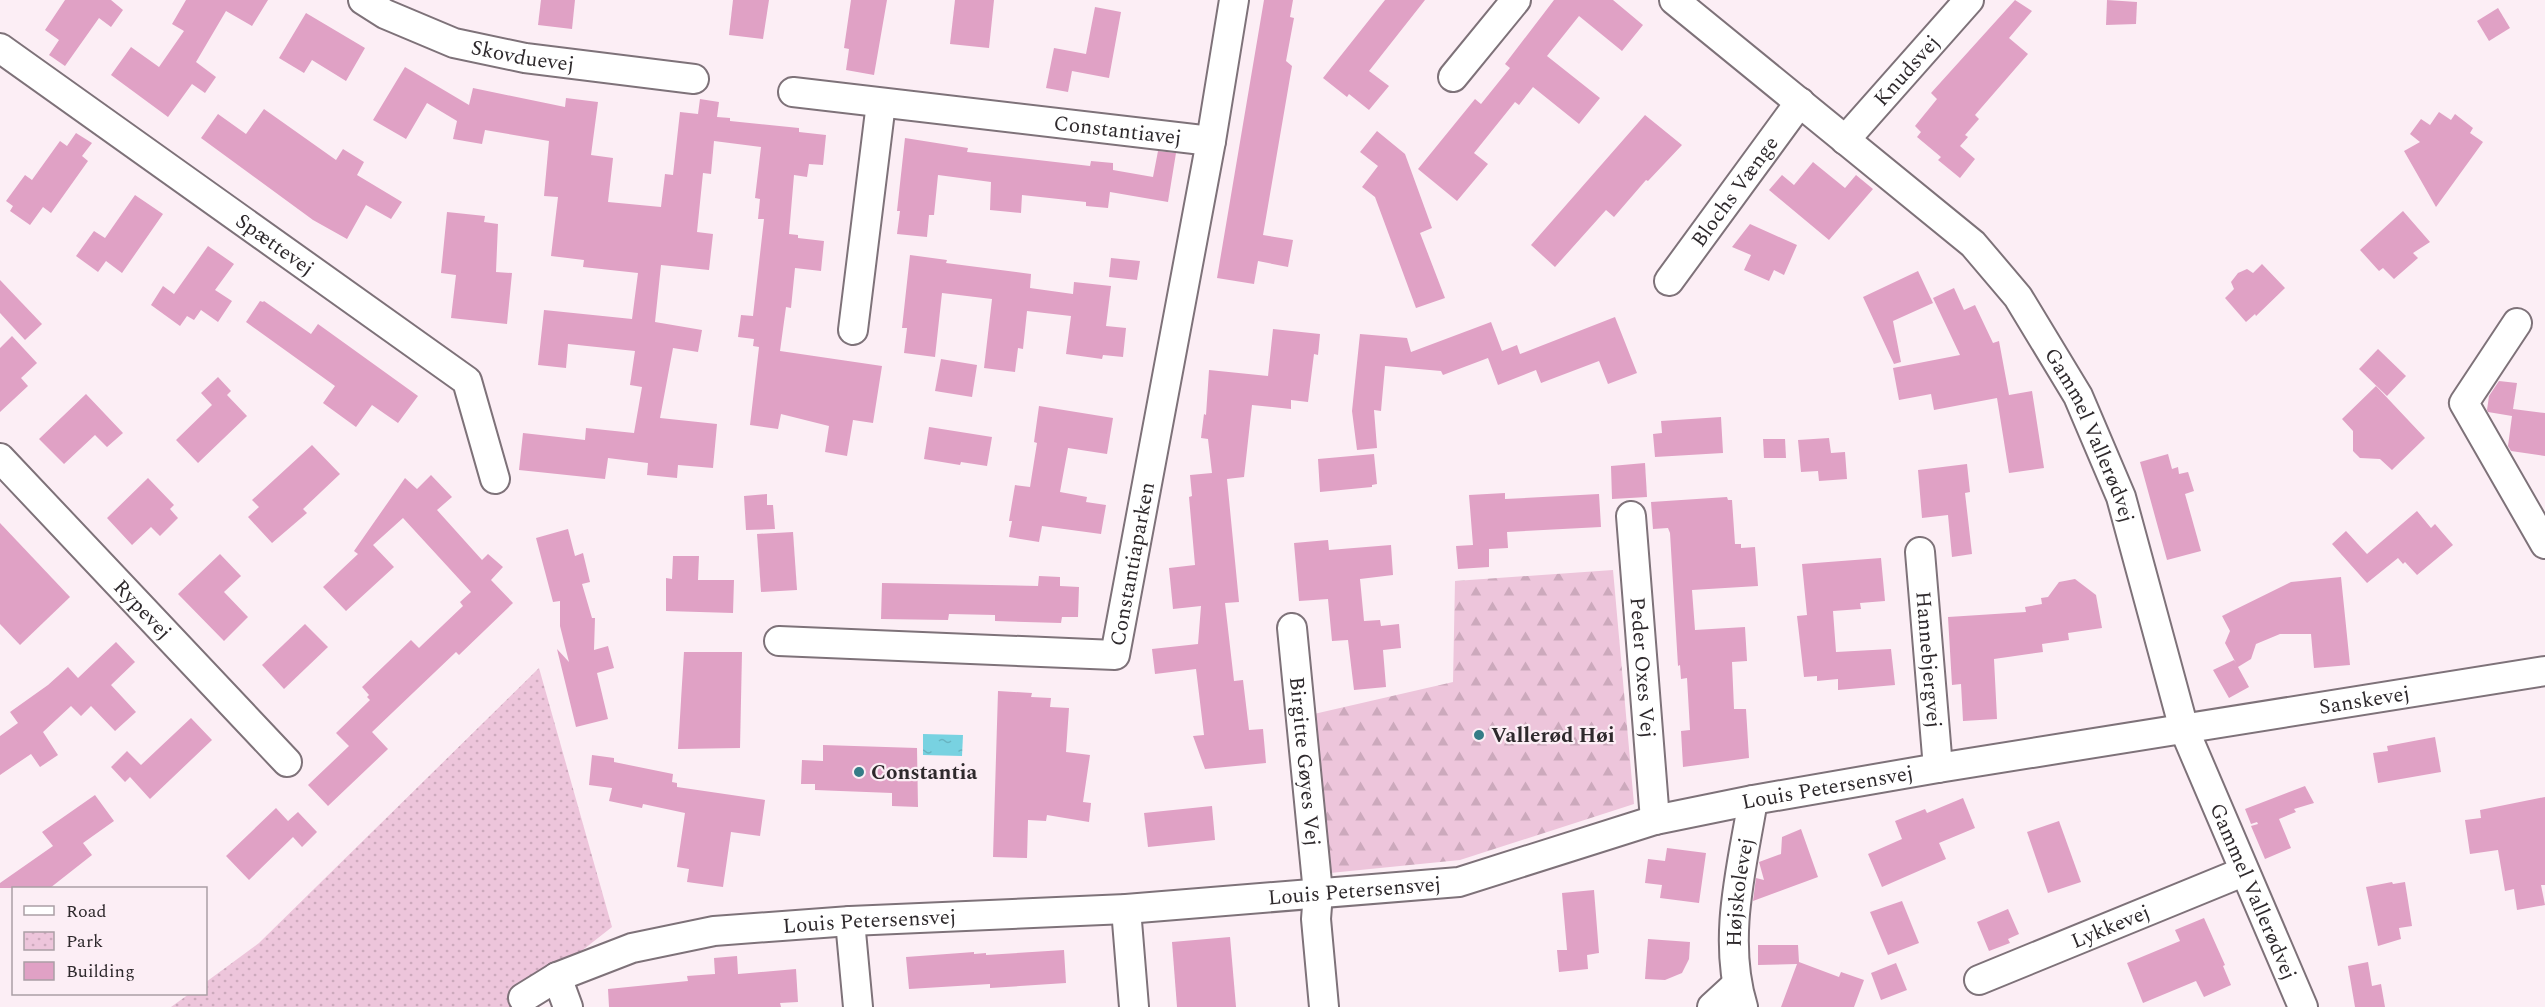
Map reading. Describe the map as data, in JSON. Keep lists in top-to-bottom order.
{
  "streets": {
    "street": [
      "Skovduevej",
      "Knudsvej",
      "Constantiavej",
      "Blochs Vænge",
      "Spættevej",
      "Gammel Vallerødvej",
      "Constantiaparken",
      "Rypevej",
      "Hannebjergvej",
      "Peder Oxes Vej",
      "Sanskevej",
      "Birgitte Gøyes Vej",
      "Louis Petersensvej",
      "Højskolevej",
      "Lykkevej"
    ]
  },
  "crossings": [
    ["Knudsvej", "Gammel Vallerødvej"],
    ["Constantiavej", "Constantiaparken"],
    ["Blochs Vænge", "Gammel Vallerødvej"],
    ["Gammel Vallerødvej", "Sanskevej"],
    ["Gammel Vallerødvej", "Louis Petersensvej"],
    ["Gammel Vallerødvej", "Lykkevej"],
    ["Hannebjergvej", "Louis Petersensvej"],
    ["Peder Oxes Vej", "Louis Petersensvej"],
    ["Sanskevej", "Louis Petersensvej"],
    ["Birgitte Gøyes Vej", "Louis Petersensvej"],
    ["Louis Petersensvej", "Højskolevej"]
  ],
  "places": ["Vallerød Høi", "Constantia"],
  "legend": ["Road", "Park", "Building"]
}
